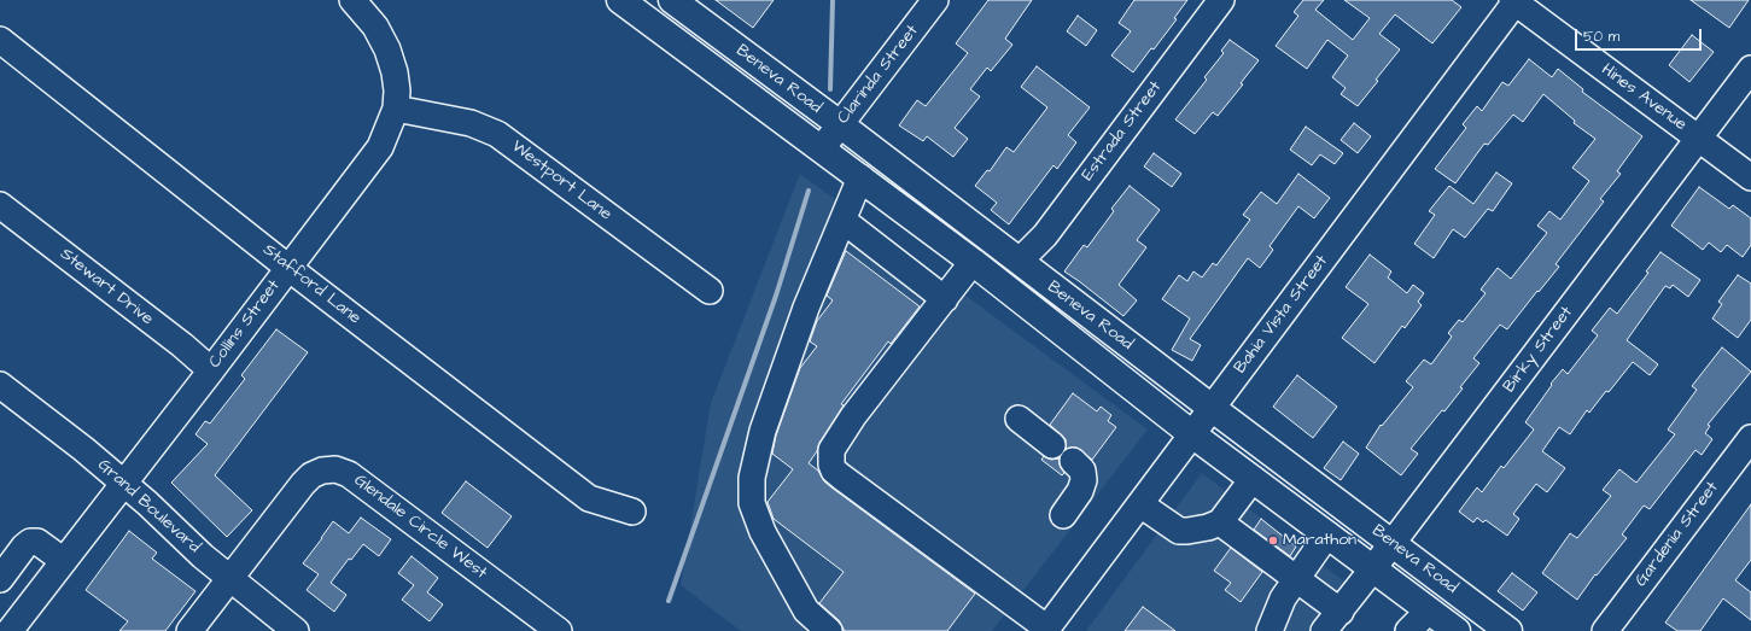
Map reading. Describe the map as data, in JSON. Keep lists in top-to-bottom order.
{
  "streets": {
    "main road": ["Beneva Road"],
    "street": [
      "Clarinda Street",
      "Hines Avenue",
      "Estrada Street",
      "Westport Lane",
      "Stafford Lane",
      "Stewart Drive",
      "Bahia Vista Street",
      "Collins Street",
      "Birky Street",
      "Grand Boulevard",
      "Glendale Circle West",
      "Gardenia Street"
    ]
  },
  "crossings": [
    ["Clarinda Street", "Beneva Road"],
    ["Beneva Road", "Estrada Street"],
    ["Beneva Road", "Bahia Vista Street"],
    ["Beneva Road", "Birky Street"],
    ["Hines Avenue", "Bahia Vista Street"],
    ["Hines Avenue", "Birky Street"],
    ["Westport Lane", "Collins Street"],
    ["Stafford Lane", "Collins Street"],
    ["Stewart Drive", "Collins Street"],
    ["Collins Street", "Grand Boulevard"],
    ["Grand Boulevard", "Glendale Circle West"]
  ],
  "places": ["Marathon"],
  "scale_bar": "50 m"
}
